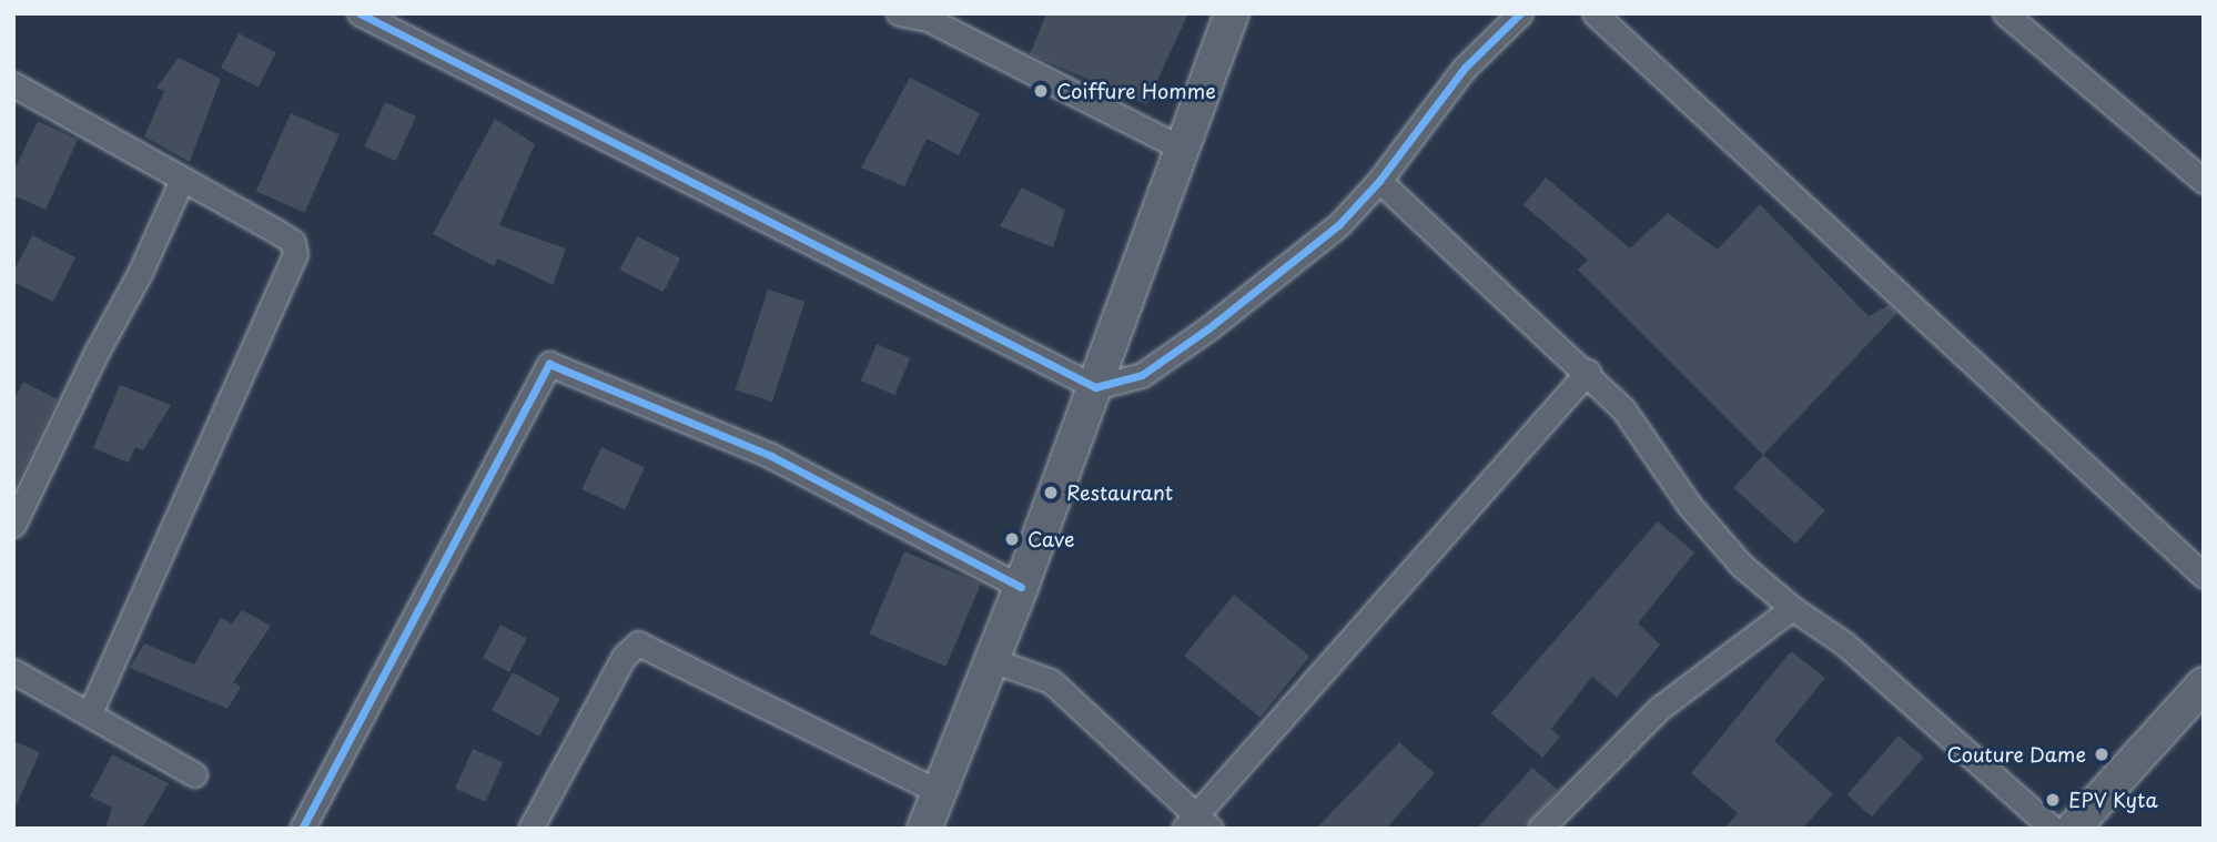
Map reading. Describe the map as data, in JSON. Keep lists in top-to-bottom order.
{
  "places": [
    "Coiffure Homme",
    "Restaurant",
    "Cave",
    "Couture Dame",
    "EPV Kyta"
  ]
}
